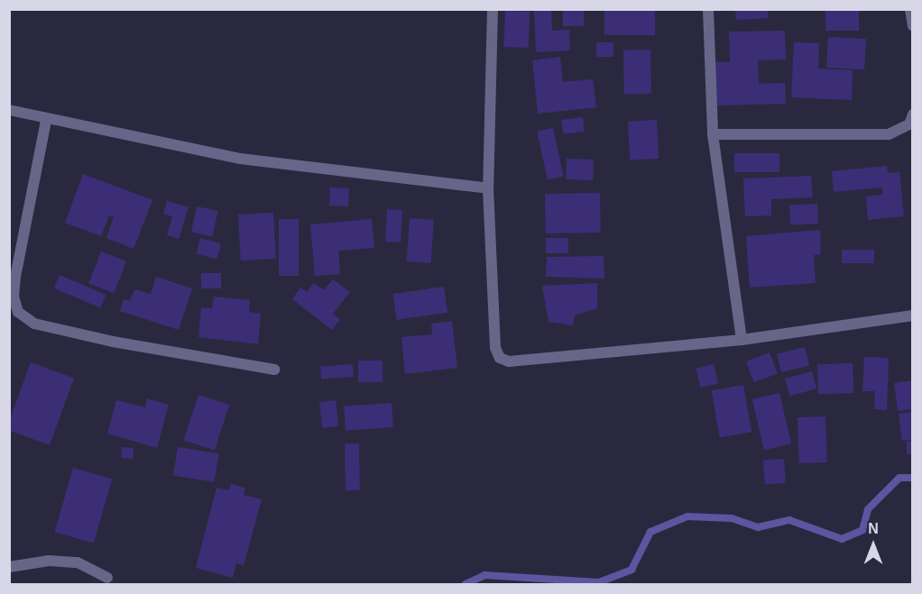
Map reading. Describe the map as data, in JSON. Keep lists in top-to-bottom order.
{
  "north": "top"
}
